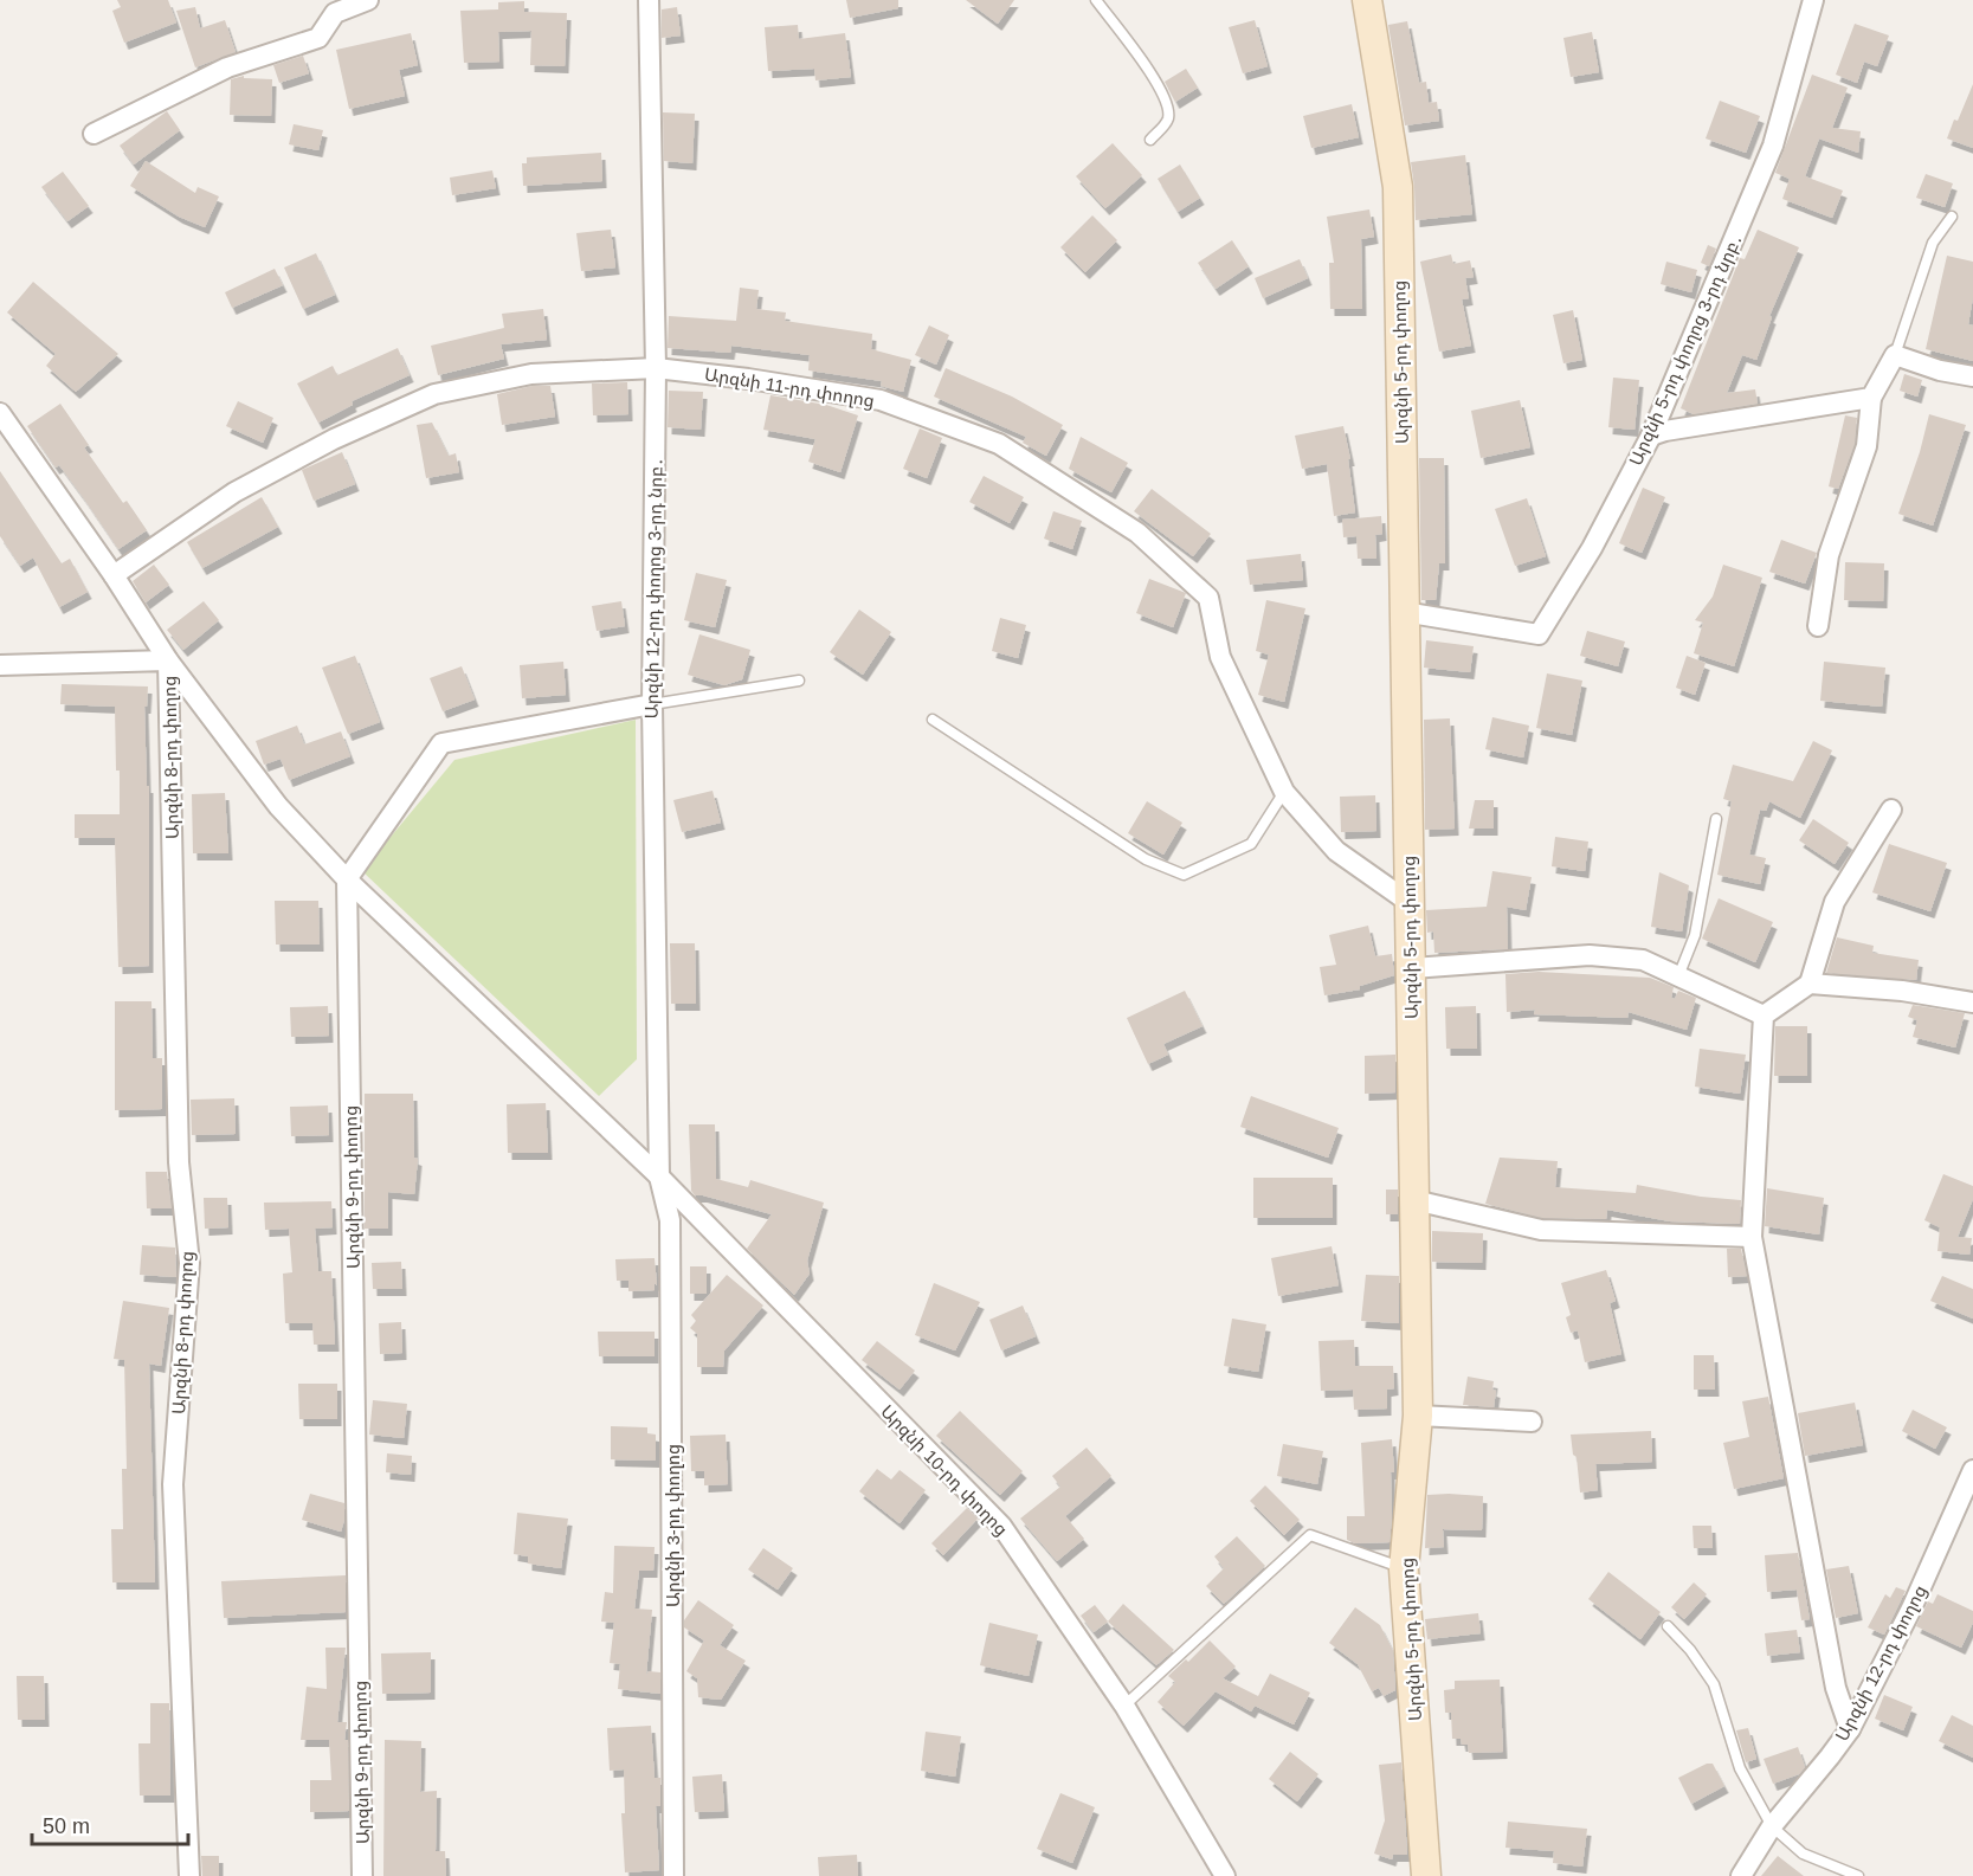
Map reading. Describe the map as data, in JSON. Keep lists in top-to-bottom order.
{
  "streets": {
    "street": [
      "Արզնի 5-րդ փողոց 3-րդ նրբ․",
      "Արզնի 5-րդ փողոց",
      "Արզնի 11-րդ փողոց",
      "Արզնի 12-րդ փողոց 3-րդ նրբ․",
      "Արզնի 8-րդ փողոց",
      "Արզնի 9-րդ փողոց",
      "Արզնի 10-րդ փողոց",
      "Արզնի 3-րդ փողոց",
      "Արզնի 12-րդ փողոց"
    ]
  },
  "crossings": [
    ["Արզնի 5-րդ փողոց 3-րդ նրբ․", "Արզնի 5-րդ փողոց"],
    ["Արզնի 5-րդ փողոց", "Արզնի 11-րդ փողոց"],
    ["Արզնի 11-րդ փողոց", "Արզնի 12-րդ փողոց 3-րդ նրբ․"],
    ["Արզնի 11-րդ փողոց", "Արզնի 10-րդ փողոց"],
    ["Արզնի 12-րդ փողոց 3-րդ նրբ․", "Արզնի 10-րդ փողոց"],
    ["Արզնի 12-րդ փողոց 3-րդ նրբ․", "Արզնի 3-րդ փողոց"],
    ["Արզնի 8-րդ փողոց", "Արզնի 10-րդ փողոց"],
    ["Արզնի 9-րդ փողոց", "Արզնի 10-րդ փողոց"],
    ["Արզնի 10-րդ փողոց", "Արզնի 3-րդ փողոց"]
  ],
  "scale_bar": "50 m"
}
